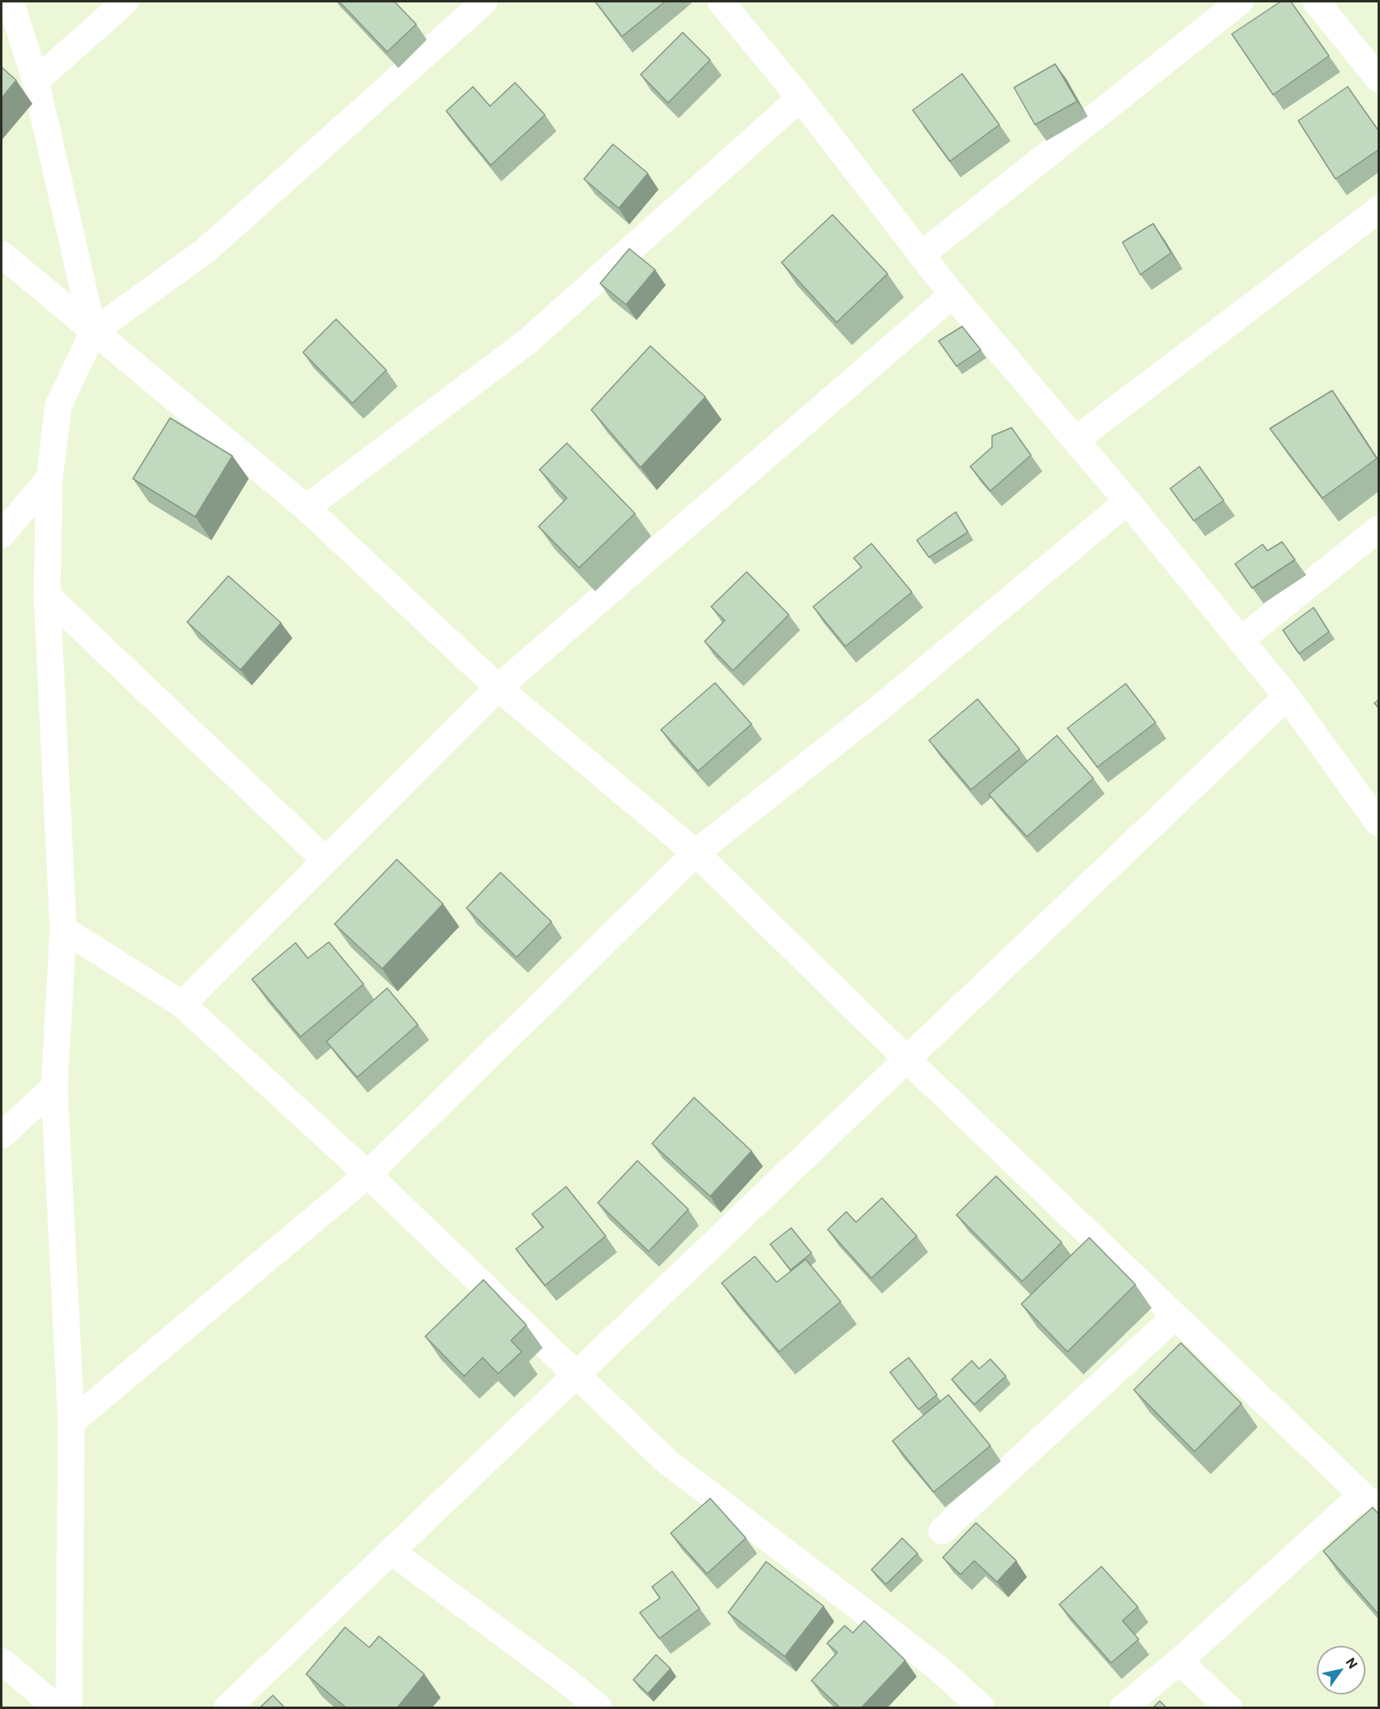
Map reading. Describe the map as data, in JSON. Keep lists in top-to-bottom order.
{
  "north": "top right"
}
